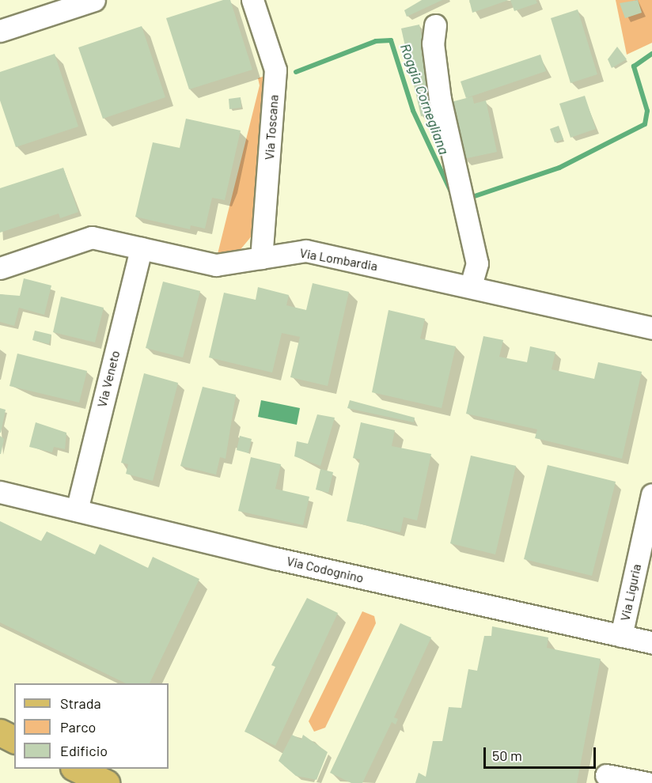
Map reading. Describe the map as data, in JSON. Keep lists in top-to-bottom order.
{
  "streets": {
    "street": [
      "Via Toscana",
      "Via Lombardia",
      "Via Veneto",
      "Via Codognino",
      "Via Liguria"
    ]
  },
  "crossings": [
    ["Via Toscana", "Via Lombardia"],
    ["Via Lombardia", "Via Veneto"],
    ["Via Veneto", "Via Codognino"],
    ["Via Codognino", "Via Liguria"]
  ],
  "water": ["Roggia Cornegliana"],
  "legend": ["Strada", "Parco", "Edificio"],
  "scale_bar": "50 m"
}
